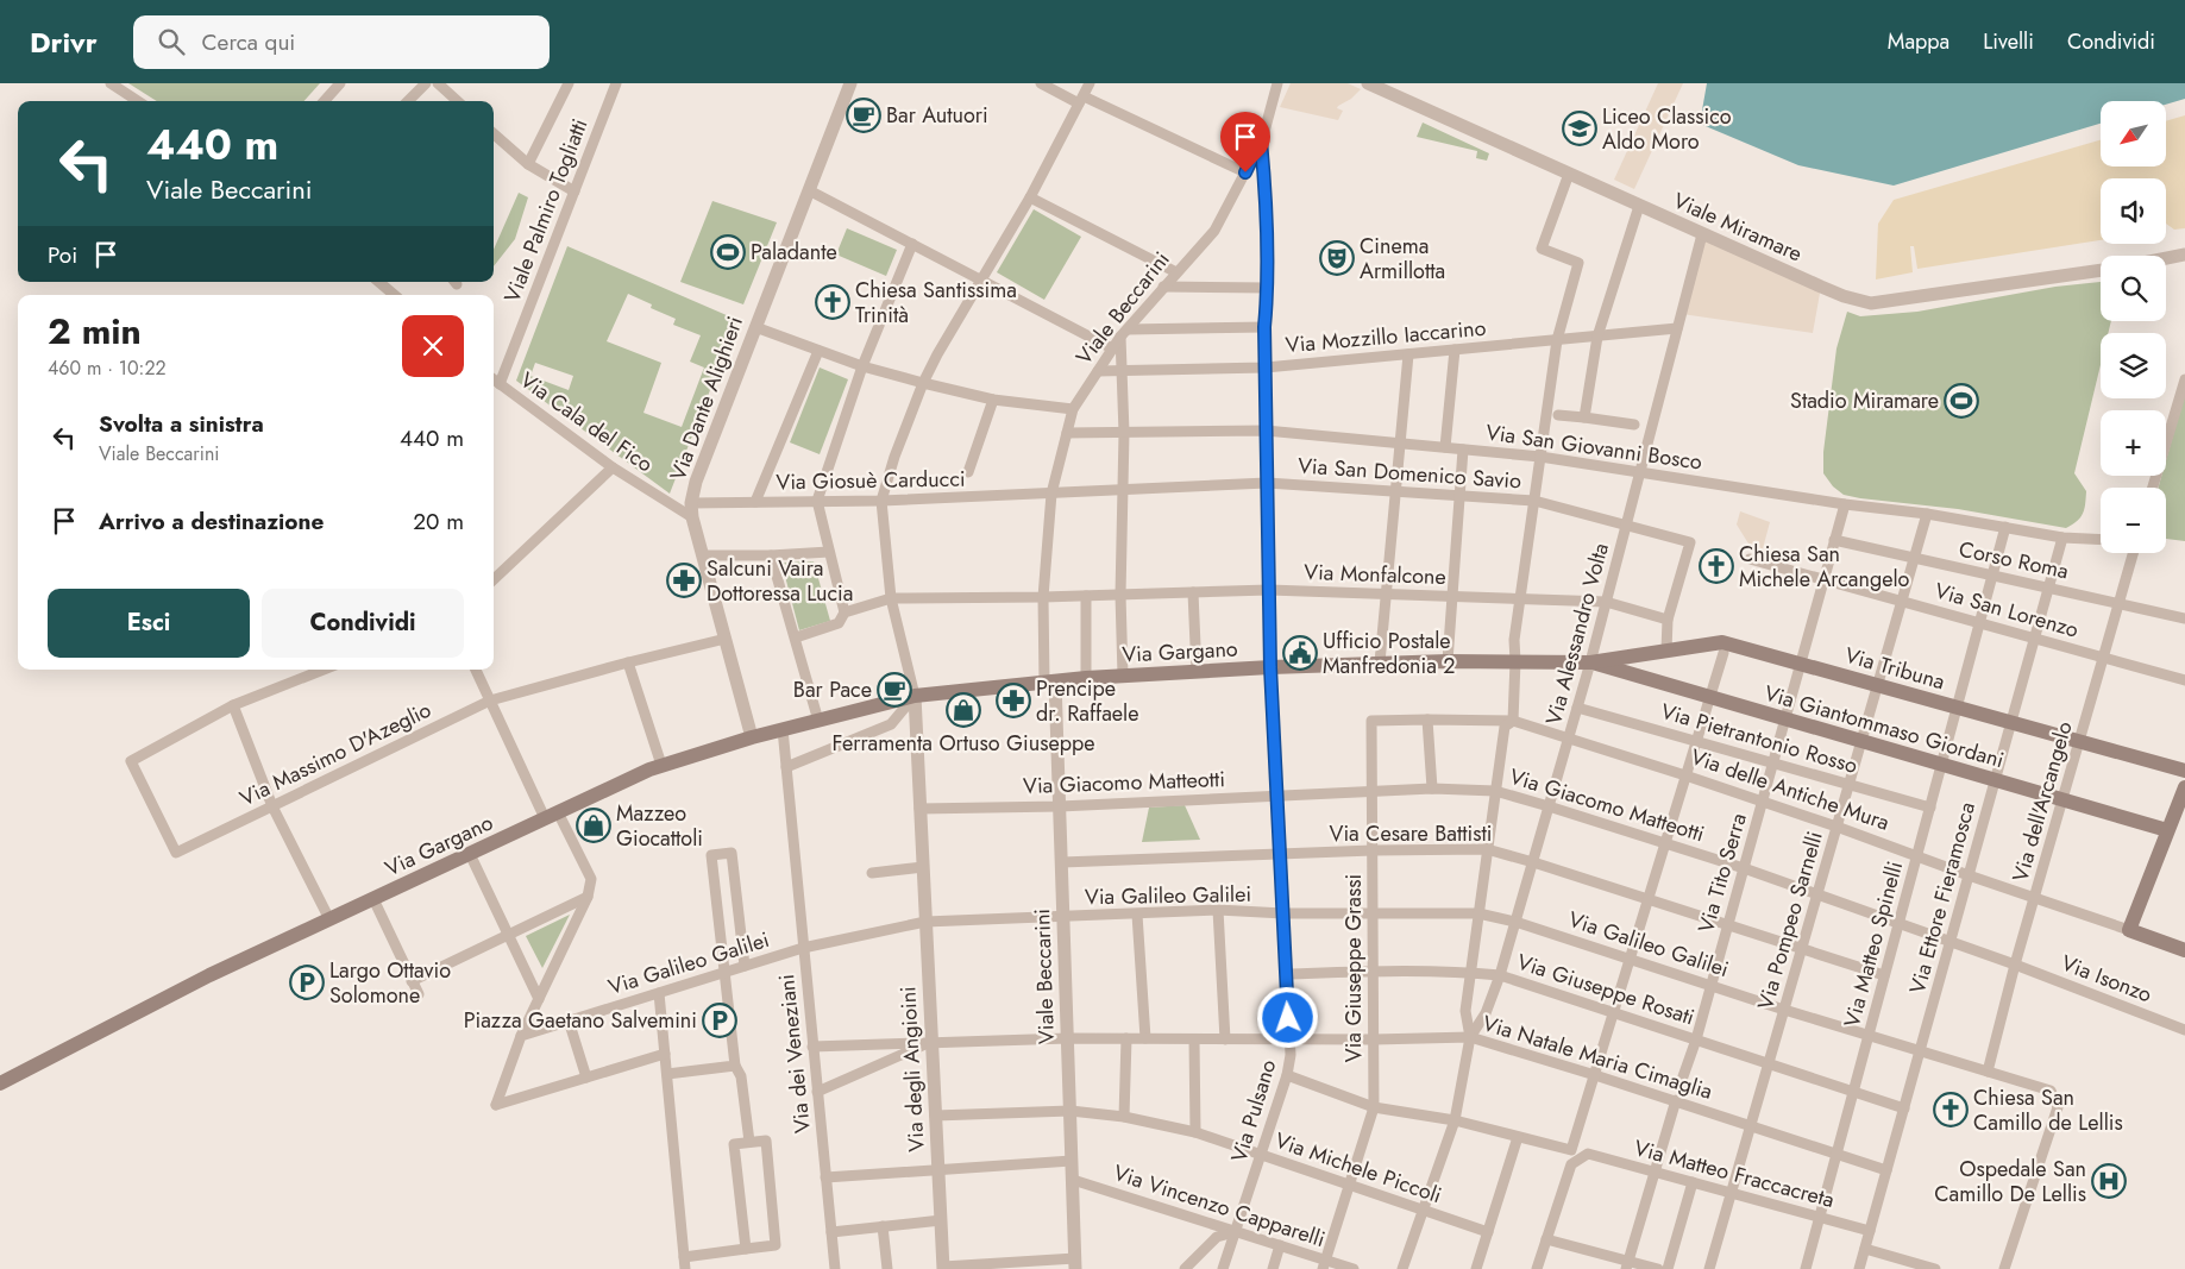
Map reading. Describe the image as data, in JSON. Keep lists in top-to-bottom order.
{
  "streets": {
    "main road": [
      "Via Gargano",
      "Via Tribuna",
      "Via Giantommaso Giordani",
      "Via delle Antiche Mura"
    ],
    "street": [
      "Viale Palmiro Togliatti",
      "Viale Miramare",
      "Viale Beccarini",
      "Via Mozzillo Iaccarino",
      "Via Dante Alighieri",
      "Via Cala del Fico",
      "Via San Giovanni Bosco",
      "Via San Domenico Savio",
      "Via Giosuè Carducci",
      "Corso Roma",
      "Via Monfalcone",
      "Via San Lorenzo",
      "Via Alessandro Volta",
      "Via Pietrantonio Rosso",
      "Via Massimo D'Azeglio",
      "Via Giacomo Matteotti",
      "Via dell'Arcangelo",
      "Via Cesare Battisti",
      "Via Tito Serra",
      "Via Galileo Galilei",
      "Via Ettore Fieramosca",
      "Via Pompeo Sarnelli",
      "Via Matteo Spinelli",
      "Via Giuseppe Grassi",
      "Via Isonzo",
      "Via Giuseppe Rosati",
      "Via dei Veneziani",
      "Via Natale Maria Cimaglia",
      "Via degli Angioini",
      "Via Pulsano",
      "Via Michele Piccoli",
      "Via Matteo Fraccacreta",
      "Via Vincenzo Capparelli"
    ]
  },
  "crossings": [
    ["Viale Palmiro Togliatti", "Via Cala del Fico"],
    ["Viale Miramare", "Via Alessandro Volta"],
    ["Viale Beccarini", "Via Mozzillo Iaccarino"],
    ["Viale Beccarini", "Via San Giovanni Bosco"],
    ["Viale Beccarini", "Via San Domenico Savio"],
    ["Viale Beccarini", "Via Giosuè Carducci"],
    ["Viale Beccarini", "Via Monfalcone"],
    ["Viale Beccarini", "Via Gargano"],
    ["Viale Beccarini", "Via Giacomo Matteotti"],
    ["Viale Beccarini", "Via Cesare Battisti"],
    ["Viale Beccarini", "Via Galileo Galilei"],
    ["Viale Beccarini", "Via Natale Maria Cimaglia"],
    ["Viale Beccarini", "Via Pulsano"],
    ["Viale Beccarini", "Via Michele Piccoli"],
    ["Viale Beccarini", "Via Vincenzo Capparelli"],
    ["Via Mozzillo Iaccarino", "Via Alessandro Volta"],
    ["Via Mozzillo Iaccarino", "Via Pulsano"],
    ["Via Dante Alighieri", "Via Cala del Fico"],
    ["Via Dante Alighieri", "Via Giosuè Carducci"],
    ["Via Dante Alighieri", "Via Gargano"],
    ["Via Dante Alighieri", "Via Massimo D'Azeglio"],
    ["Via San Giovanni Bosco", "Via Alessandro Volta"],
    ["Via San Giovanni Bosco", "Via Tito Serra"],
    ["Via San Giovanni Bosco", "Via Ettore Fieramosca"],
    ["Via San Giovanni Bosco", "Via Pompeo Sarnelli"],
    ["Via San Giovanni Bosco", "Via Matteo Spinelli"],
    ["Via San Giovanni Bosco", "Via Pulsano"],
    ["Via San Domenico Savio", "Via Giosuè Carducci"],
    ["Via San Domenico Savio", "Via Monfalcone"],
    ["Via San Domenico Savio", "Via Alessandro Volta"],
    ["Via San Domenico Savio", "Via Pulsano"],
    ["Corso Roma", "Via dell'Arcangelo"],
    ["Corso Roma", "Via Tito Serra"],
    ["Corso Roma", "Via Ettore Fieramosca"],
    ["Corso Roma", "Via Pompeo Sarnelli"],
    ["Corso Roma", "Via Matteo Spinelli"],
    ["Via Monfalcone", "Via Alessandro Volta"],
    ["Via Monfalcone", "Via Pulsano"],
    ["Via San Lorenzo", "Via dell'Arcangelo"],
    ["Via San Lorenzo", "Via Tito Serra"],
    ["Via San Lorenzo", "Via Ettore Fieramosca"],
    ["Via San Lorenzo", "Via Pompeo Sarnelli"],
    ["Via San Lorenzo", "Via Matteo Spinelli"],
    ["Via Alessandro Volta", "Via Gargano"],
    ["Via Alessandro Volta", "Via Tribuna"],
    ["Via Alessandro Volta", "Via Giantommaso Giordani"],
    ["Via Alessandro Volta", "Via Pietrantonio Rosso"],
    ["Via Alessandro Volta", "Via Giacomo Matteotti"],
    ["Via Alessandro Volta", "Via delle Antiche Mura"],
    ["Via Alessandro Volta", "Via Cesare Battisti"],
    ["Via Alessandro Volta", "Via Galileo Galilei"],
    ["Via Alessandro Volta", "Via Giuseppe Rosati"],
    ["Via Alessandro Volta", "Via Natale Maria Cimaglia"],
    ["Via Gargano", "Via Tribuna"],
    ["Via Gargano", "Via Giantommaso Giordani"],
    ["Via Gargano", "Via dei Veneziani"],
    ["Via Gargano", "Via degli Angioini"],
    ["Via Gargano", "Via Pulsano"],
    ["Via Tribuna", "Via Giantommaso Giordani"],
    ["Via Tribuna", "Via dell'Arcangelo"],
    ["Via Tribuna", "Via Tito Serra"],
    ["Via Tribuna", "Via Ettore Fieramosca"],
    ["Via Tribuna", "Via Pompeo Sarnelli"],
    ["Via Tribuna", "Via Matteo Spinelli"],
    ["Via Giantommaso Giordani", "Via dell'Arcangelo"],
    ["Via Giantommaso Giordani", "Via Tito Serra"],
    ["Via Giantommaso Giordani", "Via Ettore Fieramosca"],
    ["Via Giantommaso Giordani", "Via Pompeo Sarnelli"],
    ["Via Giantommaso Giordani", "Via Matteo Spinelli"],
    ["Via Pietrantonio Rosso", "Via Tito Serra"],
    ["Via Pietrantonio Rosso", "Via Pompeo Sarnelli"],
    ["Via Pietrantonio Rosso", "Via Matteo Spinelli"],
    ["Via Giacomo Matteotti", "Via dell'Arcangelo"],
    ["Via Giacomo Matteotti", "Via Tito Serra"],
    ["Via Giacomo Matteotti", "Via Ettore Fieramosca"],
    ["Via Giacomo Matteotti", "Via Pompeo Sarnelli"],
    ["Via Giacomo Matteotti", "Via Matteo Spinelli"],
    ["Via Giacomo Matteotti", "Via Giuseppe Grassi"],
    ["Via Giacomo Matteotti", "Via Isonzo"],
    ["Via Giacomo Matteotti", "Via degli Angioini"],
    ["Via Giacomo Matteotti", "Via Pulsano"],
    ["Via delle Antiche Mura", "Via dell'Arcangelo"],
    ["Via delle Antiche Mura", "Via Tito Serra"],
    ["Via delle Antiche Mura", "Via Ettore Fieramosca"],
    ["Via delle Antiche Mura", "Via Pompeo Sarnelli"],
    ["Via delle Antiche Mura", "Via Matteo Spinelli"],
    ["Via delle Antiche Mura", "Via Giuseppe Grassi"],
    ["Via dell'Arcangelo", "Via Galileo Galilei"],
    ["Via dell'Arcangelo", "Via Isonzo"],
    ["Via Cesare Battisti", "Via Tito Serra"],
    ["Via Cesare Battisti", "Via Pompeo Sarnelli"],
    ["Via Cesare Battisti", "Via Matteo Spinelli"],
    ["Via Cesare Battisti", "Via Giuseppe Grassi"],
    ["Via Cesare Battisti", "Via Pulsano"],
    ["Via Tito Serra", "Via Galileo Galilei"],
    ["Via Tito Serra", "Via Giuseppe Rosati"],
    ["Via Galileo Galilei", "Via Ettore Fieramosca"],
    ["Via Galileo Galilei", "Via Pompeo Sarnelli"],
    ["Via Galileo Galilei", "Via Matteo Spinelli"],
    ["Via Galileo Galilei", "Via Giuseppe Grassi"],
    ["Via Galileo Galilei", "Via dei Veneziani"],
    ["Via Galileo Galilei", "Via degli Angioini"],
    ["Via Galileo Galilei", "Via Pulsano"],
    ["Via Ettore Fieramosca", "Via Giuseppe Rosati"],
    ["Via Ettore Fieramosca", "Via Natale Maria Cimaglia"],
    ["Via Ettore Fieramosca", "Via Matteo Fraccacreta"],
    ["Via Pompeo Sarnelli", "Via Giuseppe Rosati"],
    ["Via Pompeo Sarnelli", "Via Natale Maria Cimaglia"],
    ["Via Pompeo Sarnelli", "Via Matteo Fraccacreta"],
    ["Via Matteo Spinelli", "Via Giuseppe Rosati"],
    ["Via Matteo Spinelli", "Via Natale Maria Cimaglia"],
    ["Via Matteo Spinelli", "Via Matteo Fraccacreta"],
    ["Via Giuseppe Grassi", "Via Giuseppe Rosati"],
    ["Via Giuseppe Grassi", "Via Natale Maria Cimaglia"],
    ["Via Giuseppe Grassi", "Via Michele Piccoli"],
    ["Via Giuseppe Grassi", "Via Vincenzo Capparelli"],
    ["Via Giuseppe Rosati", "Via Pulsano"],
    ["Via dei Veneziani", "Via Natale Maria Cimaglia"],
    ["Via Natale Maria Cimaglia", "Via degli Angioini"],
    ["Via Natale Maria Cimaglia", "Via Pulsano"],
    ["Via degli Angioini", "Via Michele Piccoli"],
    ["Via Pulsano", "Via Michele Piccoli"],
    ["Via Pulsano", "Via Vincenzo Capparelli"]
  ],
  "places": {
    "cafe": ["Bar Autuori", "Bar Pace"],
    "school or university": ["Liceo Classico Aldo Moro"],
    "sports": ["Paladante", "Stadio Miramare"],
    "theatre": ["Cinema Armillotta"],
    "church": ["Chiesa Santissima Trinità", "Chiesa San Michele Arcangelo", "Chiesa San Camillo de Lellis"],
    "pharmacy": ["Salcuni Vaira Dottoressa Lucia", "Prencipe dr. Raffaele"],
    "public building": ["Ufficio Postale Manfredonia 2"],
    "shop": ["Ferramenta Ortuso Giuseppe", "Mazzeo Giocattoli"],
    "parking": ["Largo Ottavio Solomone", "Piazza Gaetano Salvemini"],
    "hospital": ["Ospedale San Camillo De Lellis"]
  },
  "north": "bottom left",
  "page": {
    "header": "Drivr",
    "search": "Cerca qui",
    "nav": ["Mappa", "Livelli", "Condividi"],
    "map_buttons": ["+", "−"],
    "turn": ["440 m", "Viale Beccarini"],
    "then": "Poi",
    "heading": ["2 min", "460 m · 10:22"],
    "list": [
      {
        "name": "Svolta a sinistra",
        "note": "Viale Beccarini",
        "value": "440 m"
      },
      {
        "name": "Arrivo a destinazione",
        "value": "20 m"
      }
    ],
    "buttons": ["Esci", "Condividi"]
  }
}
